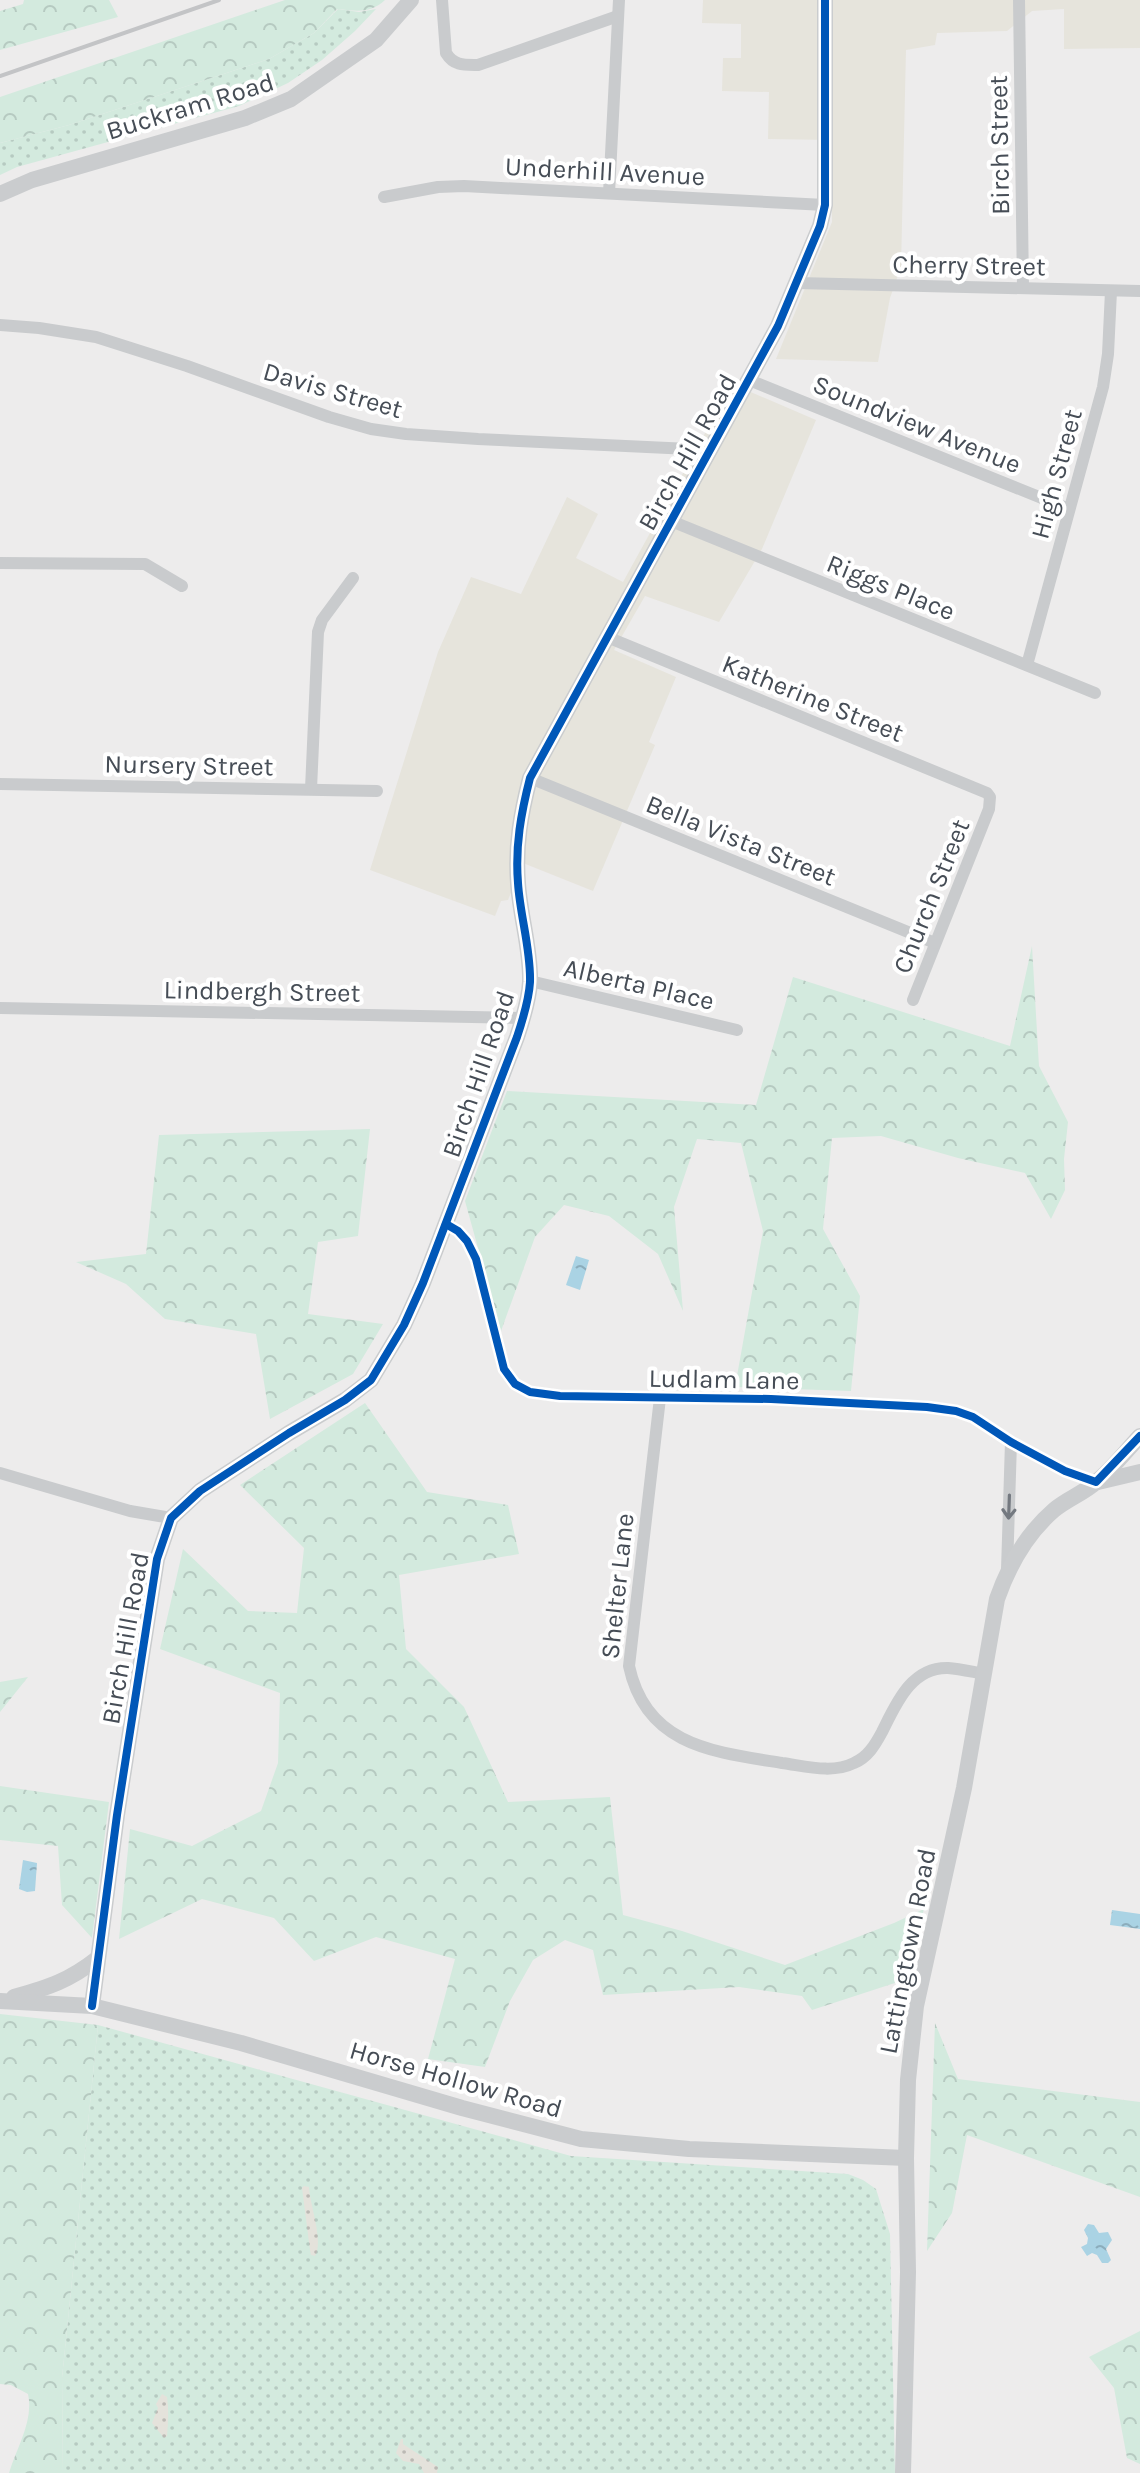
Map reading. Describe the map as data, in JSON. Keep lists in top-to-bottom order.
{
  "streets": {
    "street": [
      "Buckram Road",
      "Birch Street",
      "Underhill Avenue",
      "Cherry Street",
      "Davis Street",
      "Soundview Avenue",
      "Birch Hill Road",
      "High Street",
      "Riggs Place",
      "Katherine Street",
      "Nursery Street",
      "Bella Vista Street",
      "Church Street",
      "Alberta Place",
      "Lindbergh Street",
      "Ludlam Lane",
      "Shelter Lane",
      "Lattingtown Road",
      "Horse Hollow Road"
    ]
  },
  "crossings": [
    ["Birch Street", "Cherry Street"],
    ["Underhill Avenue", "Birch Hill Road"],
    ["Cherry Street", "Birch Hill Road"],
    ["Cherry Street", "High Street"],
    ["Davis Street", "Birch Hill Road"],
    ["Soundview Avenue", "Birch Hill Road"],
    ["Soundview Avenue", "High Street"],
    ["Birch Hill Road", "Riggs Place"],
    ["Birch Hill Road", "Katherine Street"],
    ["Birch Hill Road", "Bella Vista Street"],
    ["Birch Hill Road", "Alberta Place"],
    ["Birch Hill Road", "Lindbergh Street"],
    ["Birch Hill Road", "Ludlam Lane"],
    ["Birch Hill Road", "Horse Hollow Road"],
    ["High Street", "Riggs Place"],
    ["Katherine Street", "Church Street"],
    ["Bella Vista Street", "Church Street"],
    ["Ludlam Lane", "Shelter Lane"],
    ["Ludlam Lane", "Lattingtown Road"],
    ["Shelter Lane", "Lattingtown Road"],
    ["Lattingtown Road", "Horse Hollow Road"]
  ]
}
